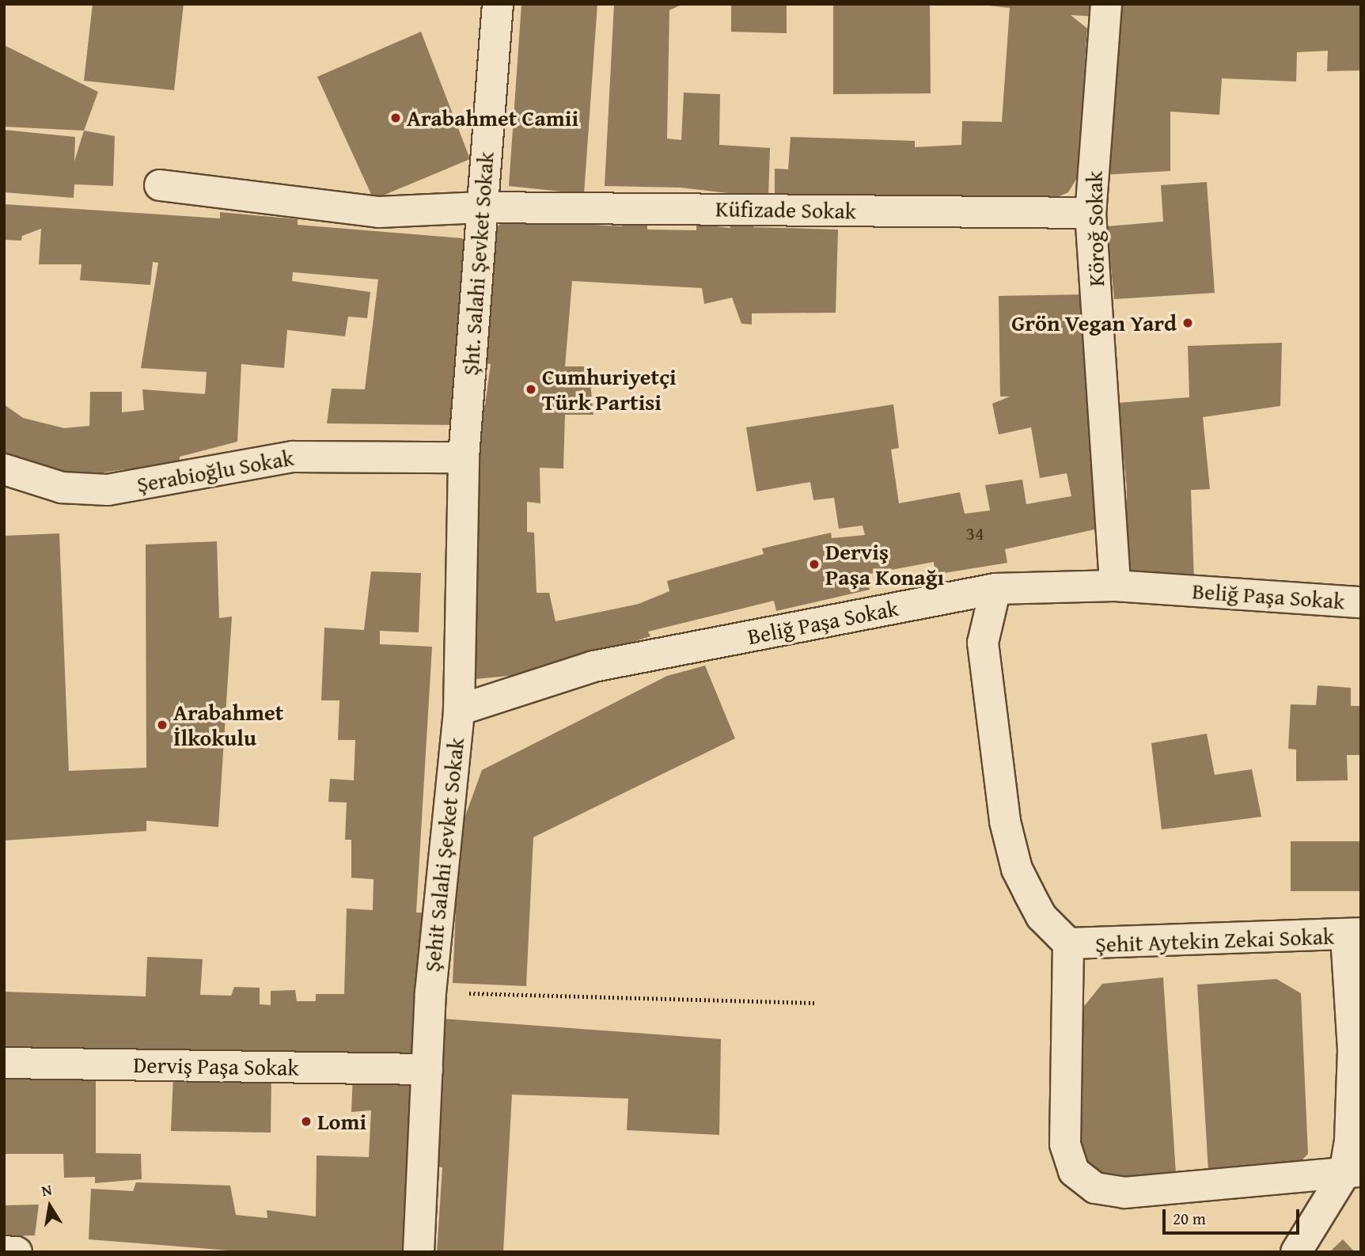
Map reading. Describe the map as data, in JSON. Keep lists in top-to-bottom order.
{
  "streets": {
    "street": [
      "Küfizade Sokak",
      "Köroğ Sokak",
      "Şht. Salahi Şevket Sokak",
      "Şerabioğlu Sokak",
      "Beliğ Paşa Sokak",
      "Şehit Salahi Şevket Sokak",
      "Şehit Aytekin Zekai Sokak",
      "Derviş Paşa Sokak"
    ]
  },
  "crossings": [
    ["Küfizade Sokak", "Köroğ Sokak"],
    ["Küfizade Sokak", "Şht. Salahi Şevket Sokak"],
    ["Köroğ Sokak", "Beliğ Paşa Sokak"],
    ["Şht. Salahi Şevket Sokak", "Şerabioğlu Sokak"],
    ["Şht. Salahi Şevket Sokak", "Şehit Salahi Şevket Sokak"],
    ["Şerabioğlu Sokak", "Şehit Salahi Şevket Sokak"],
    ["Beliğ Paşa Sokak", "Şehit Salahi Şevket Sokak"],
    ["Şehit Salahi Şevket Sokak", "Derviş Paşa Sokak"]
  ],
  "places": [
    "Arabahmet Camii",
    "Grön Vegan Yard",
    "Cumhuriyetçi Türk Partisi",
    "Derviş Paşa Konağı",
    "Arabahmet İlkokulu",
    "Lomi"
  ],
  "house_numbers": ["34"],
  "scale_bar": "20 m",
  "north": "top"
}
